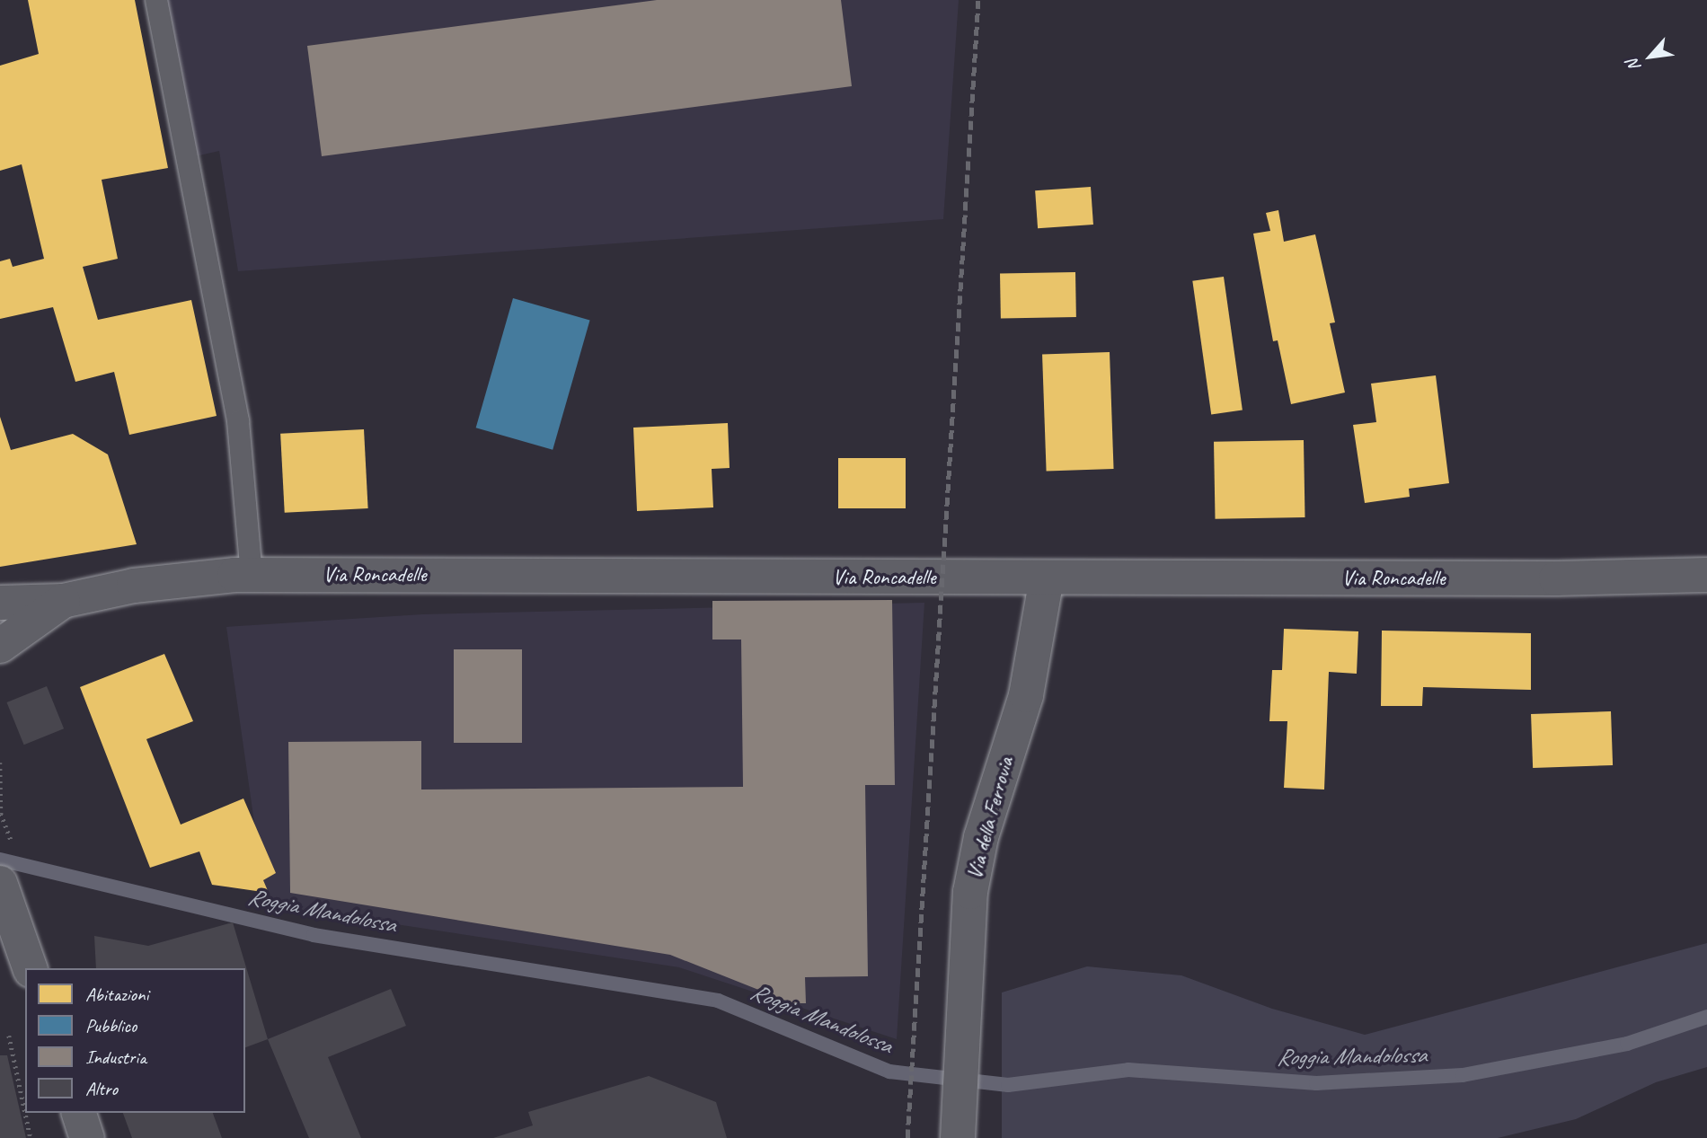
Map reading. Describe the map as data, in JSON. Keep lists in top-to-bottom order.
{
  "streets": {
    "street": ["Via Roncadelle", "Via della Ferrovia"]
  },
  "crossings": [
    ["Via Roncadelle", "Via della Ferrovia"]
  ],
  "water": ["Roggia Mandolossa"],
  "legend": [
    "Abitazioni",
    "Pubblico",
    "Industria",
    "Altro"
  ],
  "north": "bottom left"
}
